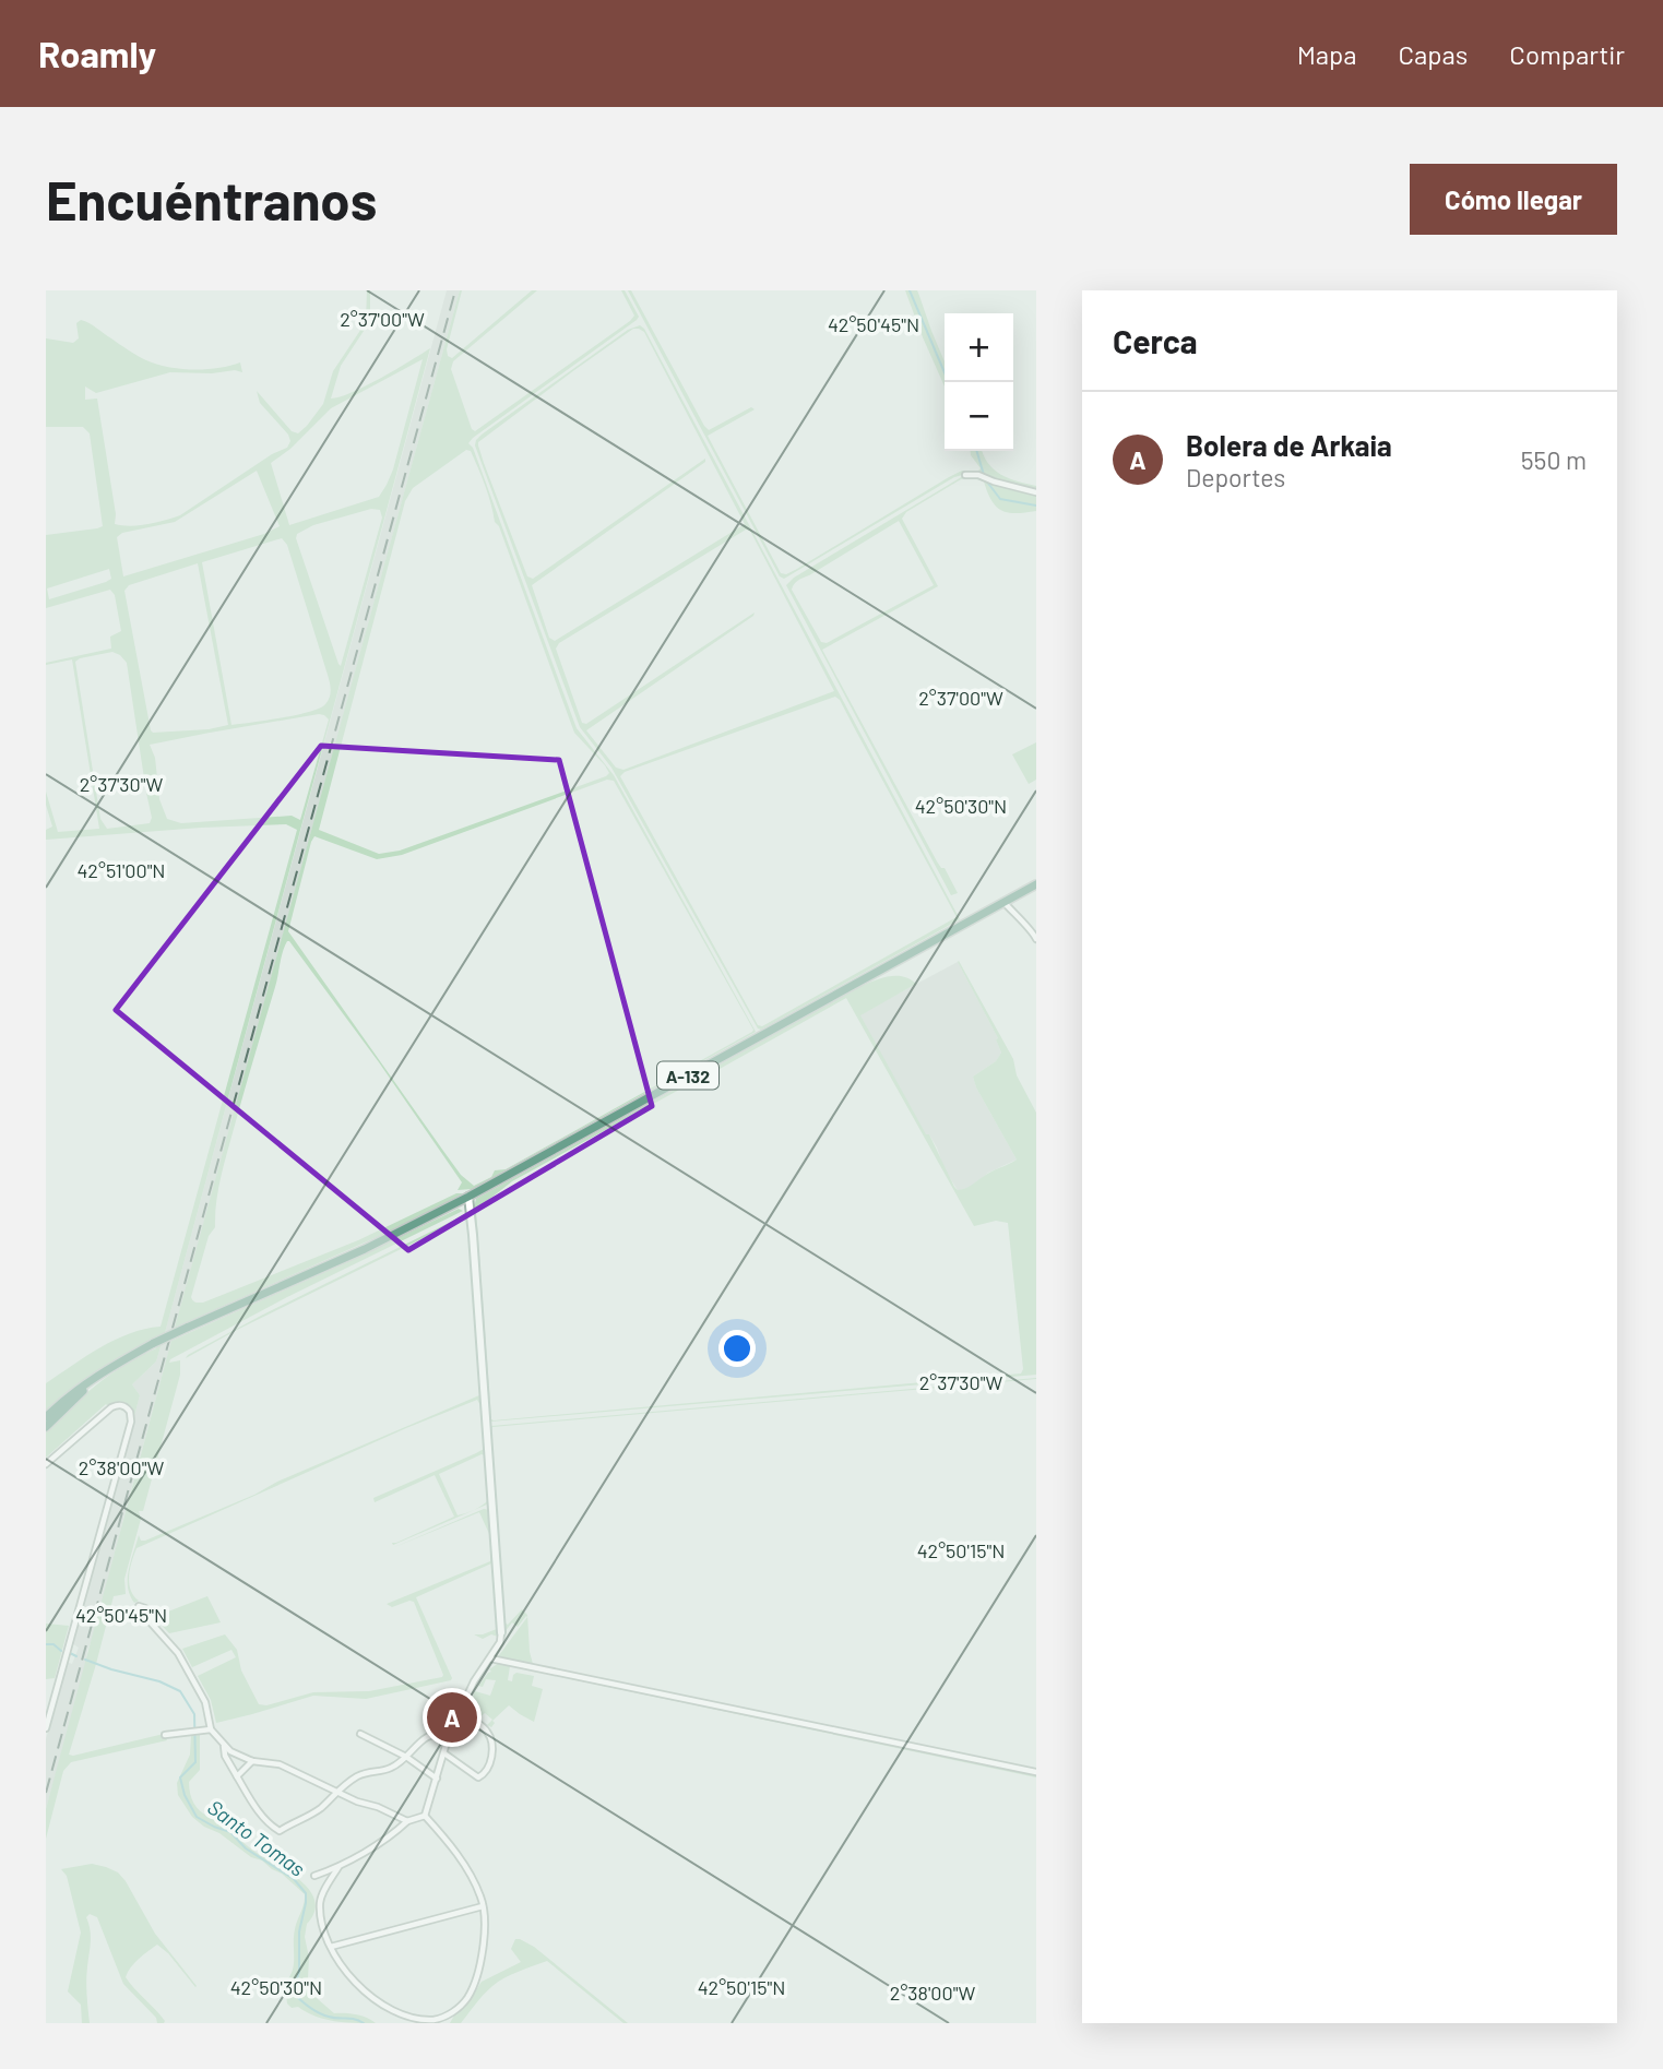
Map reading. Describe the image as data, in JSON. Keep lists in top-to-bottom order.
{
  "streets": {
    "main road": ["A-132"]
  },
  "water": ["Santo Tomas"],
  "page": {
    "header": "Roamly",
    "nav": ["Mapa", "Capas", "Compartir"],
    "buttons": "Cómo llegar",
    "title": "Encuéntranos",
    "heading": "Cerca",
    "map_buttons": ["+", "−"],
    "list": [
      {
        "mark": "A",
        "name": "Bolera de Arkaia",
        "note": "Deportes",
        "value": "550 m"
      }
    ],
    "pins": "A"
  },
  "coordinates": [
    "2°37'00\"W",
    "42°50'45\"N",
    "2°37'30\"W",
    "42°50'30\"N",
    "42°51'00\"N",
    "2°38'00\"W",
    "42°50'15\"N"
  ]
}
